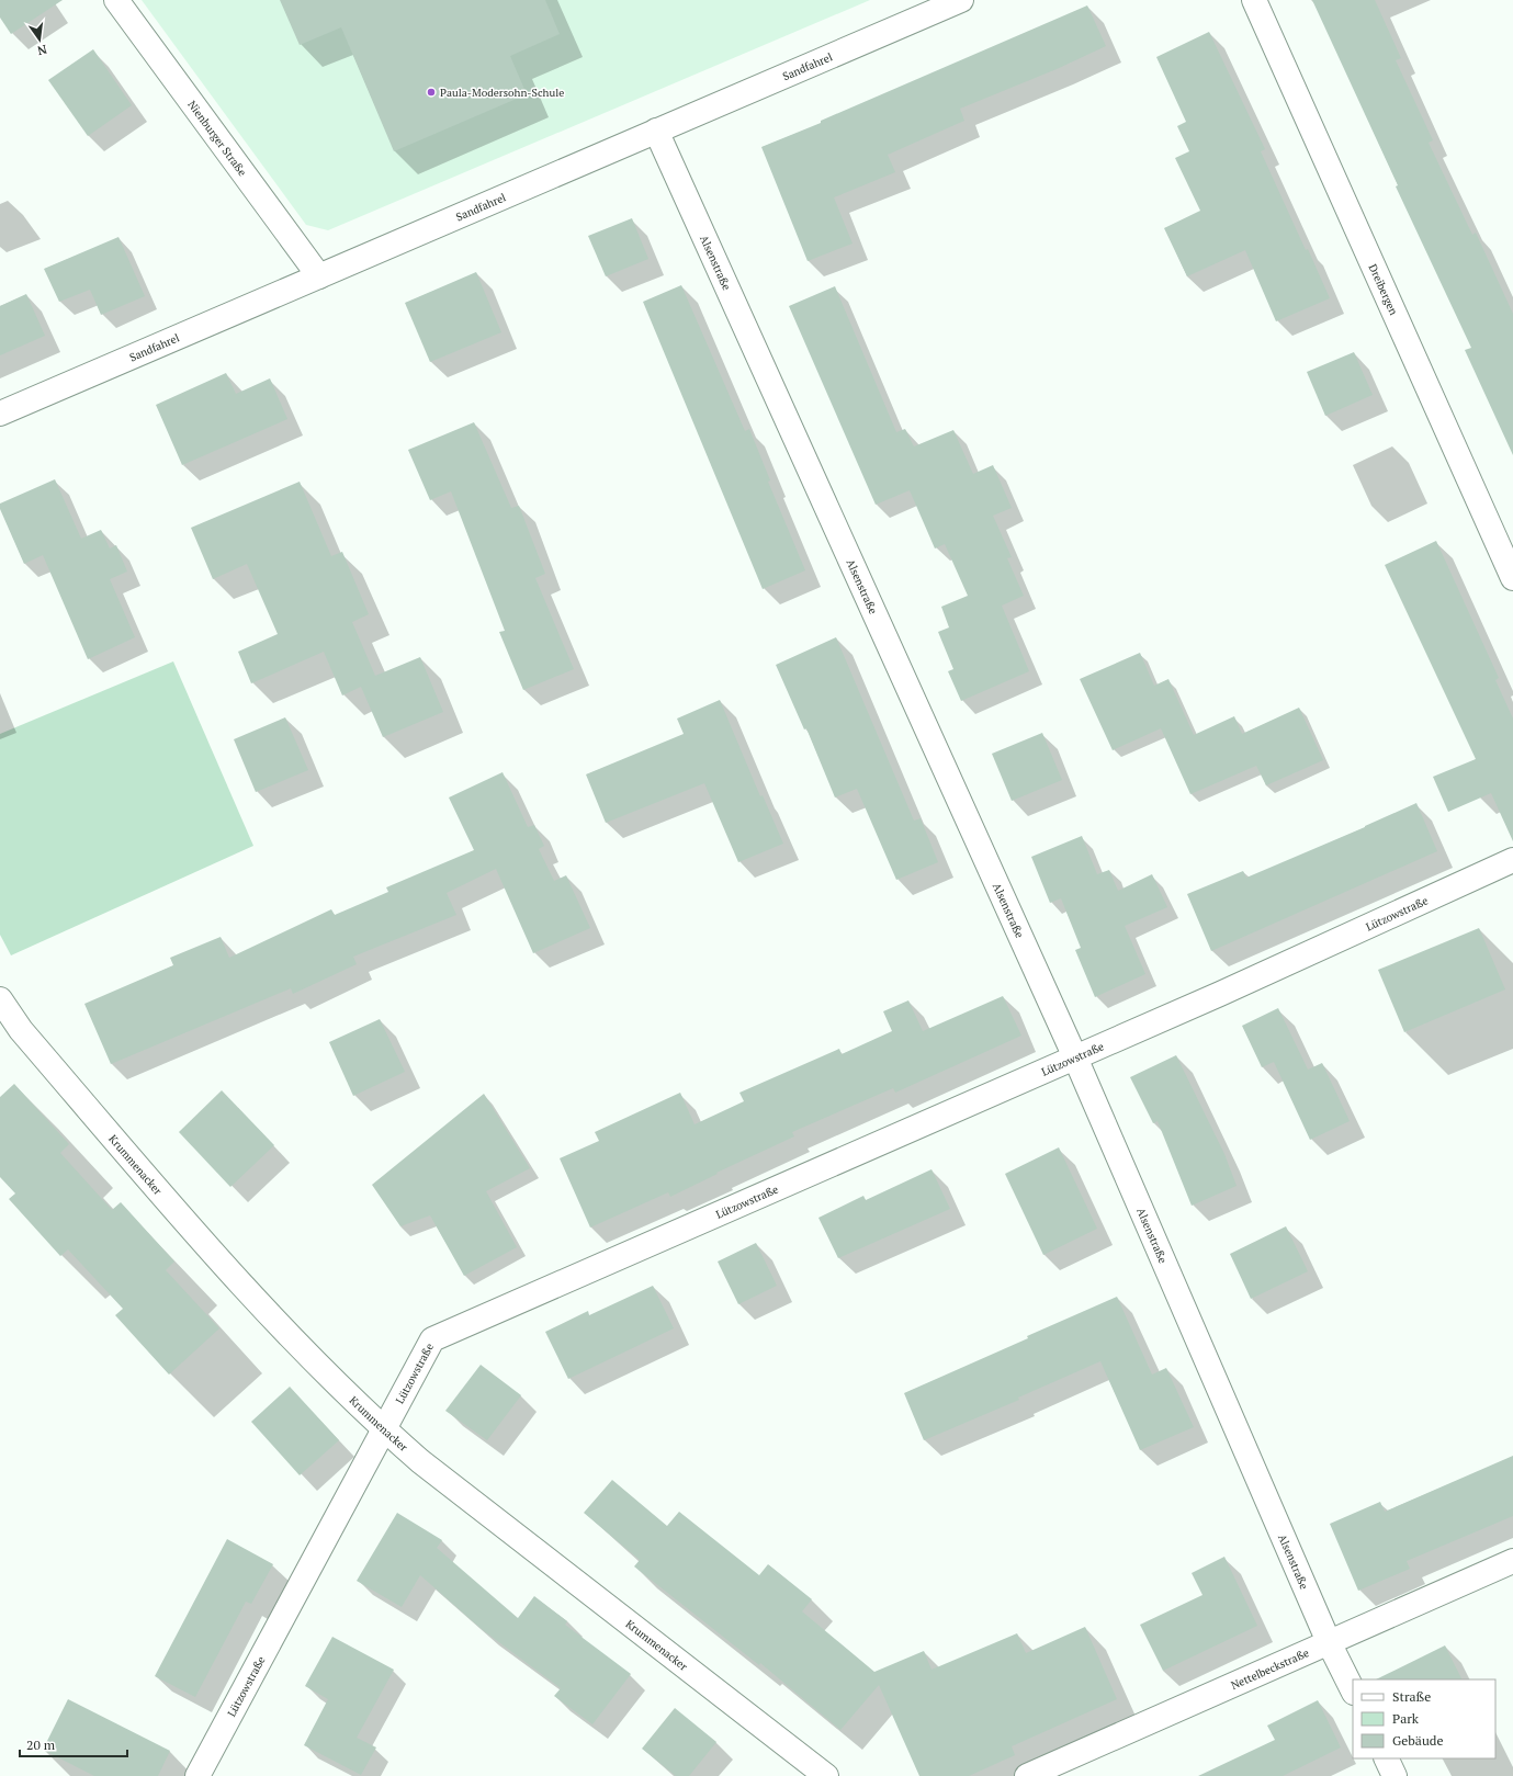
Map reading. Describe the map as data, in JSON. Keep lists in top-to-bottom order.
{
  "streets": {
    "street": [
      "Sandfahrel",
      "Nienburger Straße",
      "Alsenstraße",
      "Dreibergen",
      "Lützowstraße",
      "Krummenacker",
      "Nettelbeckstraße"
    ]
  },
  "crossings": [
    ["Sandfahrel", "Nienburger Straße"],
    ["Sandfahrel", "Alsenstraße"],
    ["Alsenstraße", "Lützowstraße"],
    ["Alsenstraße", "Nettelbeckstraße"],
    ["Lützowstraße", "Krummenacker"]
  ],
  "places": ["Paula-Modersohn-Schule"],
  "legend": ["Straße", "Park", "Gebäude"],
  "scale_bar": "20 m",
  "north": "bottom"
}
